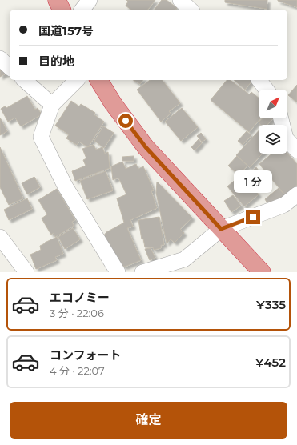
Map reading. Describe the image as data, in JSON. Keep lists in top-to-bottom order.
{
  "north": "top right",
  "page": {
    "banner": ["国道157号", "目的地"],
    "bubble": "1 分",
    "list": [
      {
        "name": "エコノミー",
        "note": "3 分 · 22:06",
        "value": "¥335"
      },
      {
        "name": "コンフォート",
        "note": "4 分 · 22:07",
        "value": "¥452"
      }
    ],
    "buttons": "確定"
  }
}
